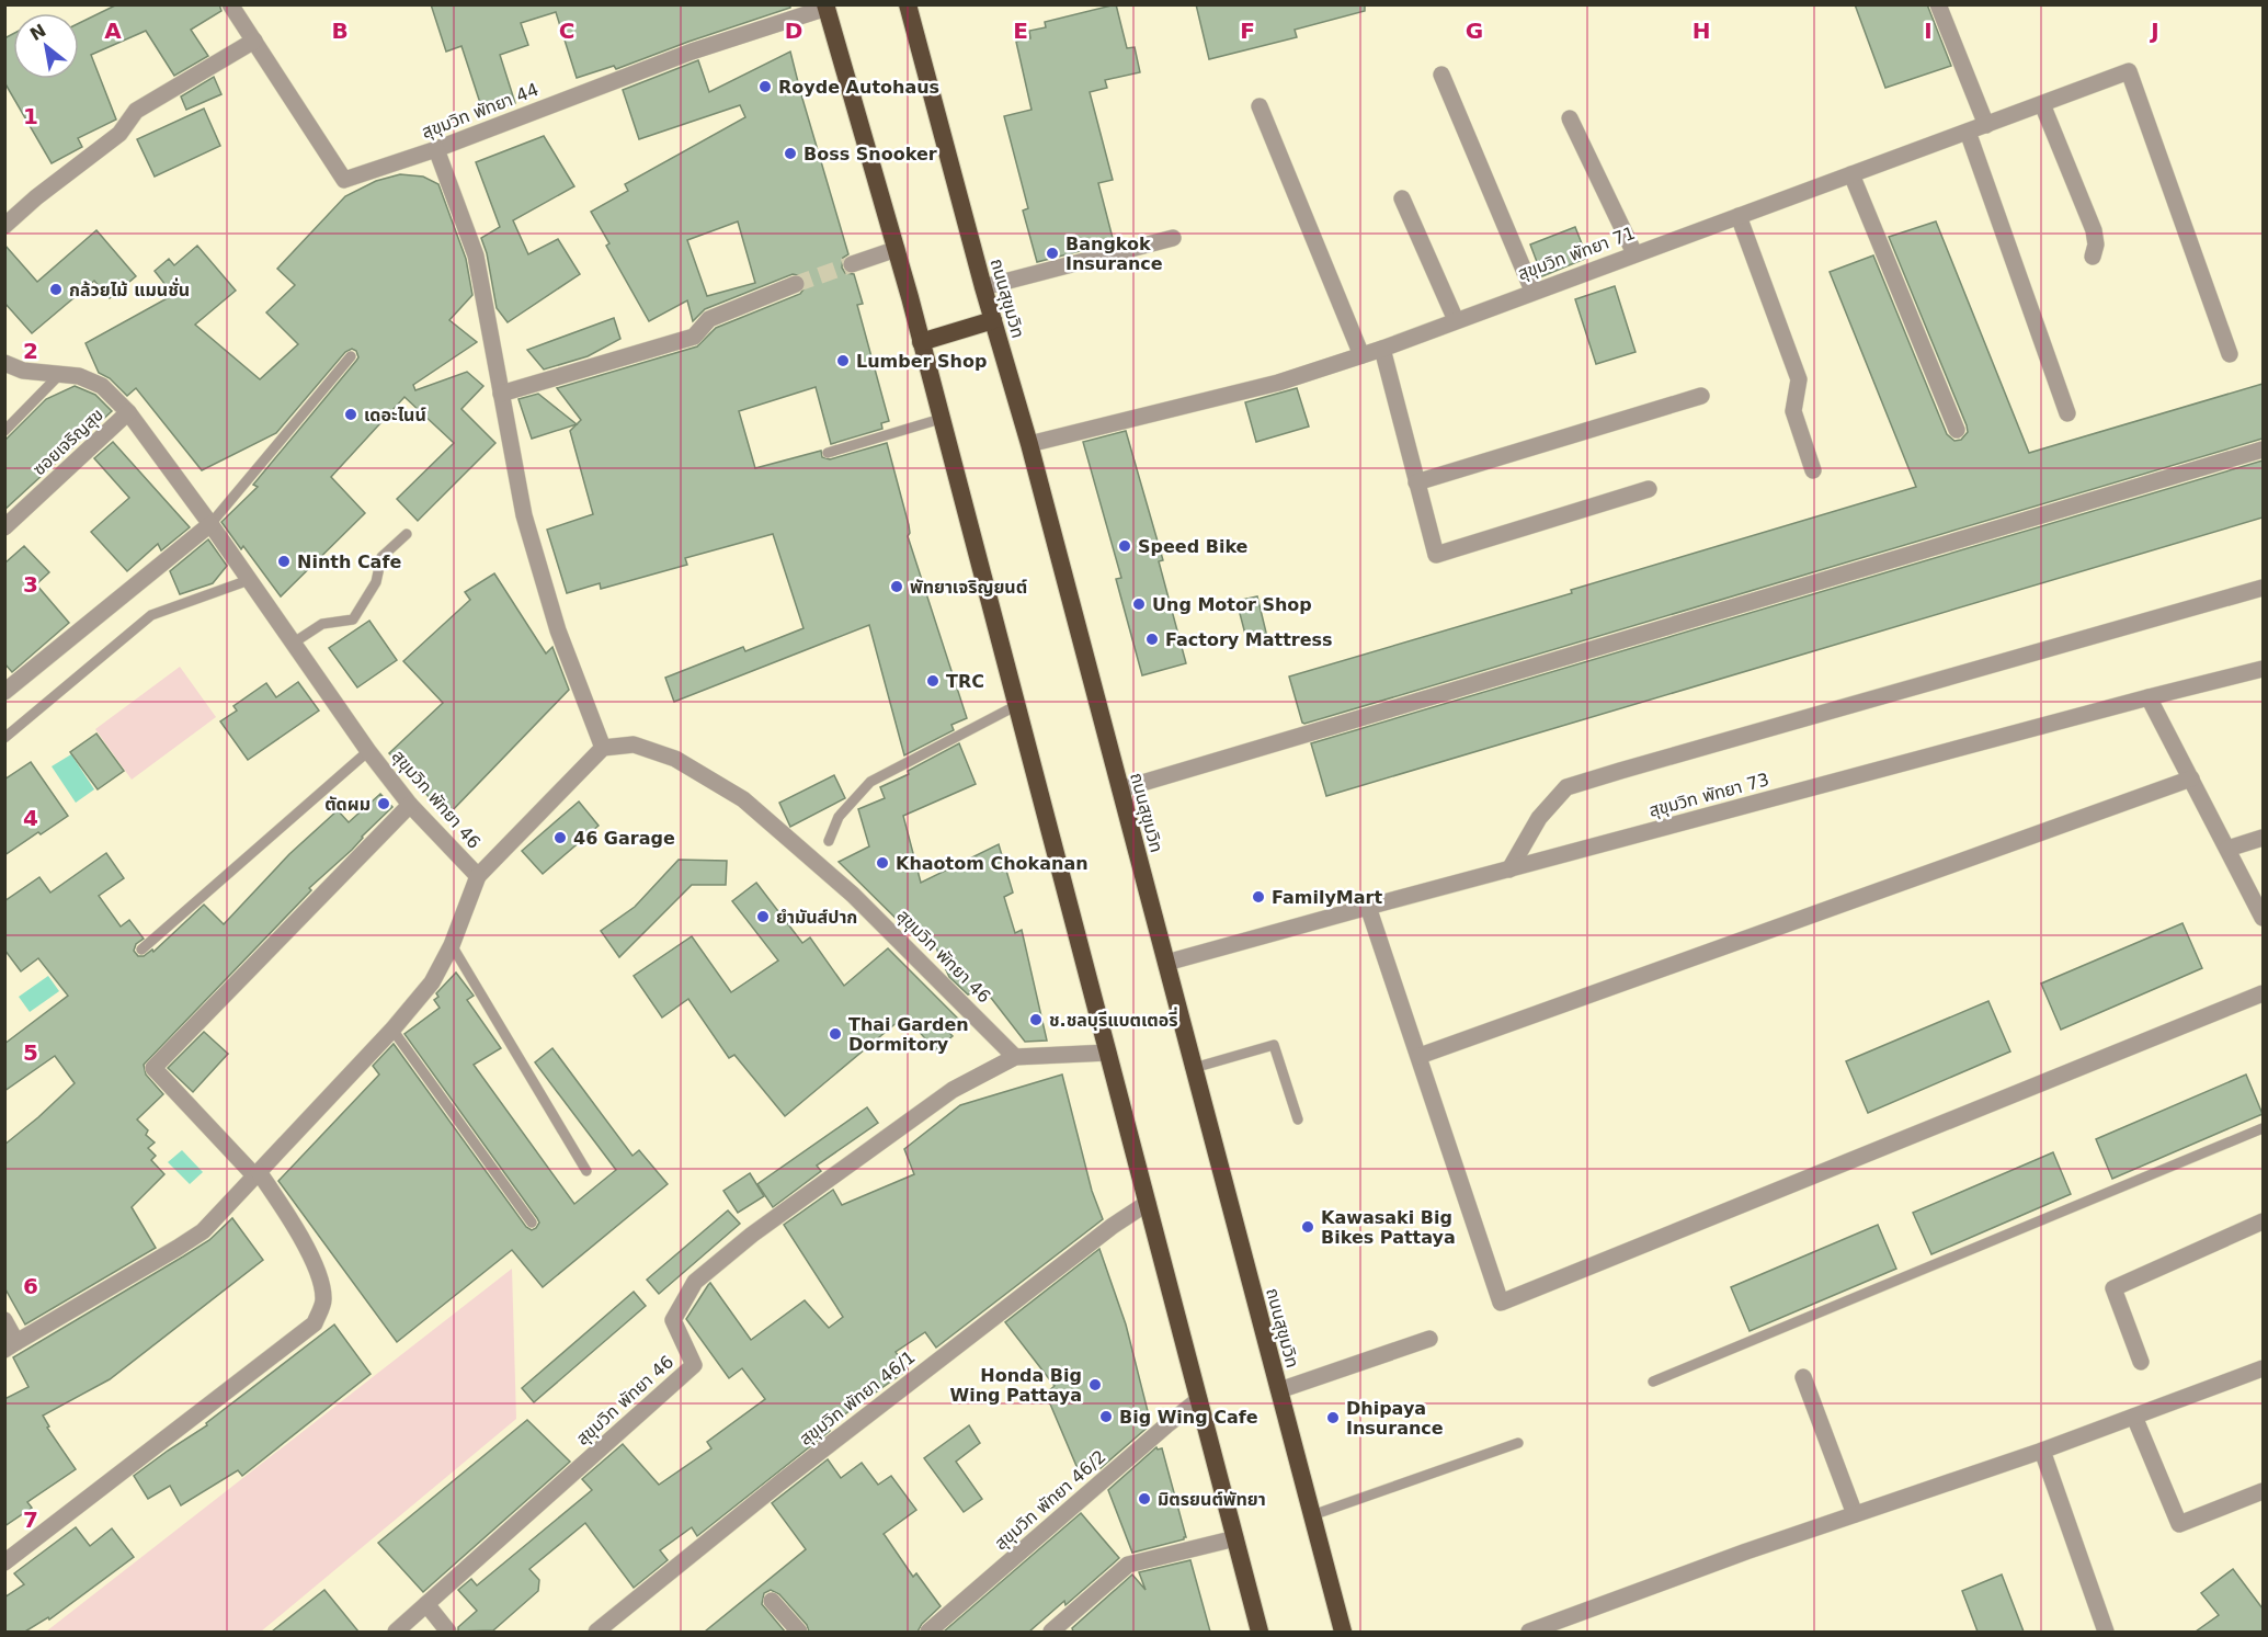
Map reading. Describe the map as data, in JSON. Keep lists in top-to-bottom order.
{
  "streets": {
    "highway": ["ถนนสุขุมวิท"],
    "street": [
      "สุขุมวิท พัทยา 44",
      "สุขุมวิท พัทยา 71",
      "ซอยเจริญสุข",
      "สุขุมวิท พัทยา 73",
      "สุขุมวิท พัทยา 46",
      "สุขุมวิท พัทยา 46/1",
      "สุขุมวิท พัทยา 46/2"
    ]
  },
  "crossings": [
    ["สุขุมวิท พัทยา 71", "ถนนสุขุมวิท"],
    ["ถนนสุขุมวิท", "สุขุมวิท พัทยา 73"],
    ["ซอยเจริญสุข", "สุขุมวิท พัทยา 46"]
  ],
  "places": [
    "Royde Autohaus",
    "Boss Snooker",
    "Bangkok Insurance",
    "กล้วยไม้ แมนชั่น",
    "Lumber Shop",
    "เดอะไนน์",
    "Speed Bike",
    "Ninth Cafe",
    "พัทยาเจริญยนต์",
    "Ung Motor Shop",
    "Factory Mattress",
    "TRC",
    "ตัดผม",
    "46 Garage",
    "Khaotom Chokanan",
    "FamilyMart",
    "ยำมันส์ปาก",
    "ช.ชลบุรีแบตเตอรี่",
    "Thai Garden Dormitory",
    "Kawasaki Big Bikes Pattaya",
    "Honda Big Wing Pattaya",
    "Big Wing Cafe",
    "Dhipaya Insurance",
    "มิตรยนต์พัทยา"
  ],
  "north": "top left",
  "grid": {
    "columns": [
      "A",
      "B",
      "C",
      "D",
      "E",
      "F",
      "G",
      "H",
      "I",
      "J"
    ],
    "rows": [
      "1",
      "2",
      "3",
      "4",
      "5",
      "6",
      "7"
    ]
  }
}
